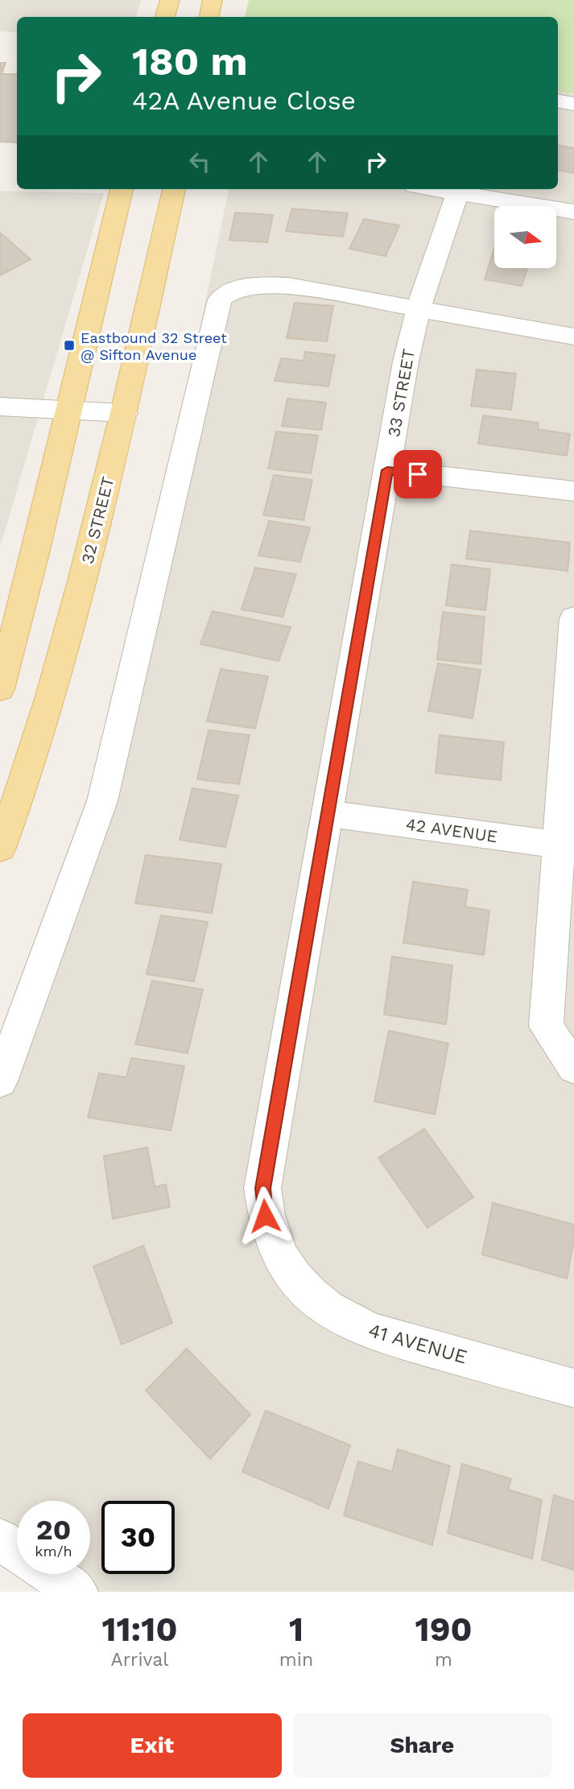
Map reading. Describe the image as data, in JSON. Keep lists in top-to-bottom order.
{
  "streets": {
    "main road": ["32 STREET"],
    "street": ["33 STREET", "42 AVENUE", "41 AVENUE"]
  },
  "crossings": [
    ["33 STREET", "42 AVENUE"],
    ["33 STREET", "41 AVENUE"]
  ],
  "places": {
    "transit": ["Eastbound 32 Street @ Sifton Avenue"]
  },
  "north": "right",
  "page": {
    "turn": ["180 m", "42A Avenue Close"],
    "speed": "20 km/h",
    "limit": "30",
    "eta": [
      "11:10",
      "Arrival",
      "1",
      "min",
      "190",
      "m"
    ],
    "buttons": ["Exit", "Share"]
  }
}
